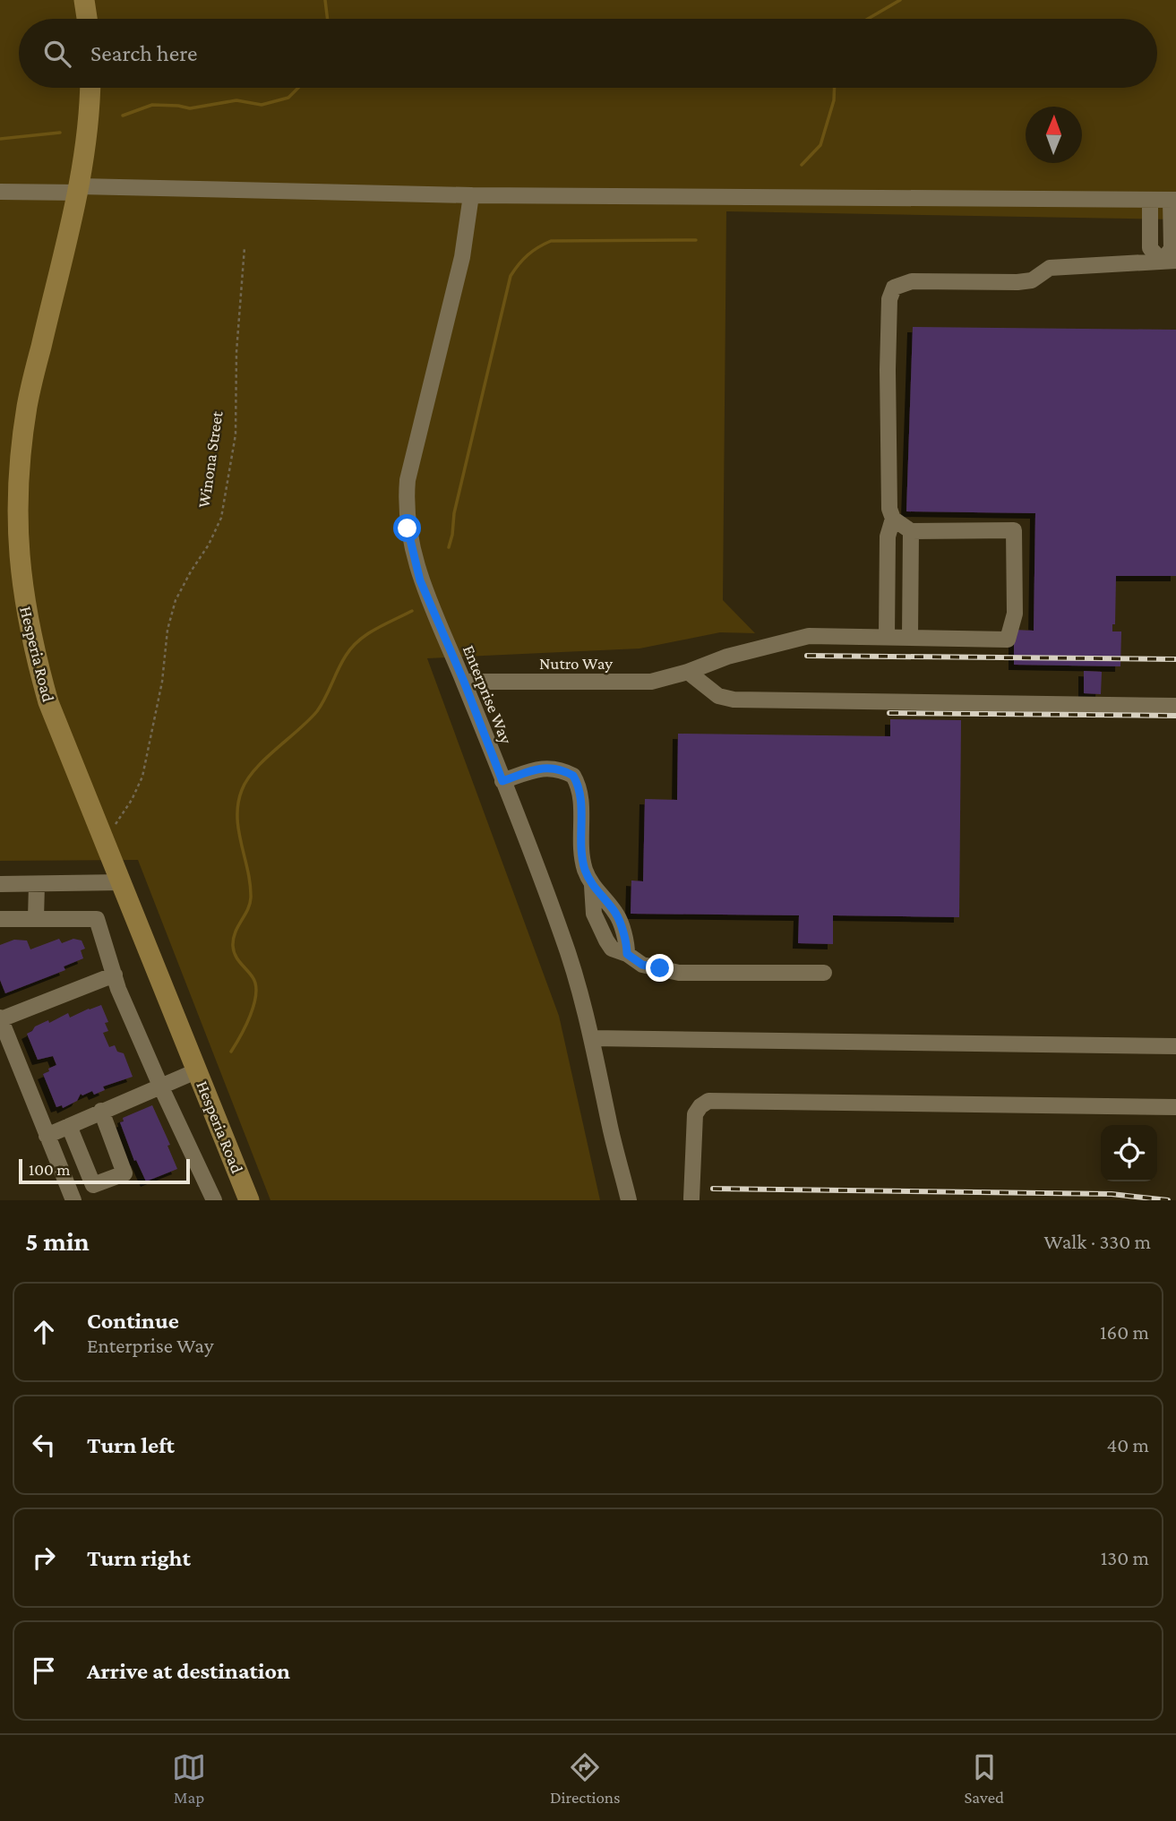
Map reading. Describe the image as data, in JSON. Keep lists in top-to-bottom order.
{
  "streets": {
    "main road": ["Hesperia Road"],
    "street": ["Nutro Way", "Enterprise Way"],
    "path": ["Winona Street"]
  },
  "crossings": [
    ["Winona Street", "Hesperia Road"],
    ["Nutro Way", "Enterprise Way"]
  ],
  "scale_bar": "100 m",
  "north": "top",
  "page": {
    "search": "Search here",
    "scale": "100 m",
    "heading": ["5 min", "Walk · 330 m"],
    "list": [
      ["Continue", "Enterprise Way", "160 m"],
      ["Turn left", "40 m"],
      ["Turn right", "130 m"],
      "Arrive at destination"
    ],
    "nav": ["Map", "Directions", "Saved"]
  }
}
